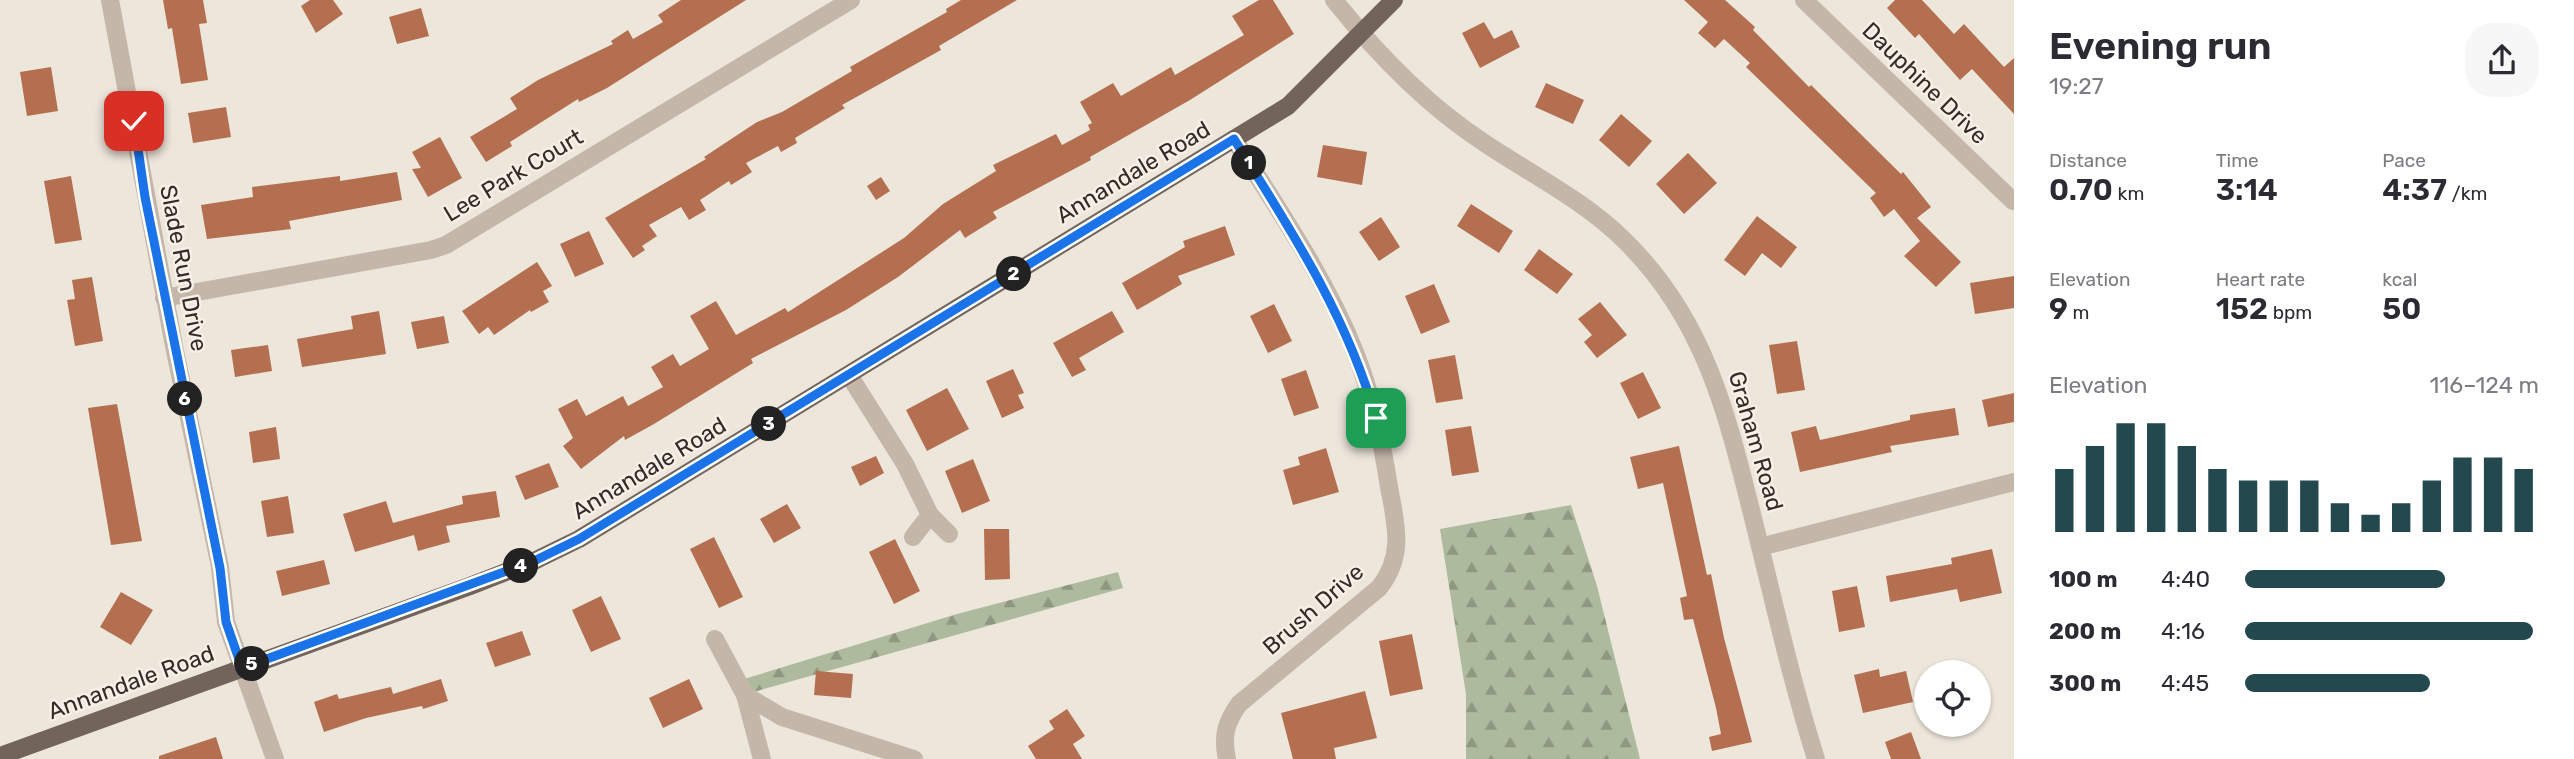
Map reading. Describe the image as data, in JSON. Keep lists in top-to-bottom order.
{
  "streets": {
    "main road": ["Annandale Road"],
    "street": [
      "Dauphine Drive",
      "Lee Park Court",
      "Slade Run Drive",
      "Graham Road",
      "Brush Drive"
    ]
  },
  "crossings": [
    ["Annandale Road", "Slade Run Drive"],
    ["Annandale Road", "Graham Road"],
    ["Annandale Road", "Brush Drive"],
    ["Lee Park Court", "Slade Run Drive"]
  ],
  "page": {
    "heading": ["Evening run", "19:27"],
    "stats": [
      ["Distance", "0.70 km"],
      ["Time", "3:14"],
      ["Pace", "4:37 /km"],
      ["Elevation", "9 m"],
      ["Heart rate", "152 bpm"],
      ["kcal", "50"]
    ],
    "pins": [
      "1",
      "2",
      "6",
      "3",
      "4",
      "5"
    ],
    "chart": ["Elevation", "116–124 m"],
    "list": [
      {
        "name": "100 m",
        "note": "4:40"
      },
      {
        "name": "200 m",
        "note": "4:16"
      },
      {
        "name": "300 m",
        "note": "4:45"
      }
    ]
  }
}
